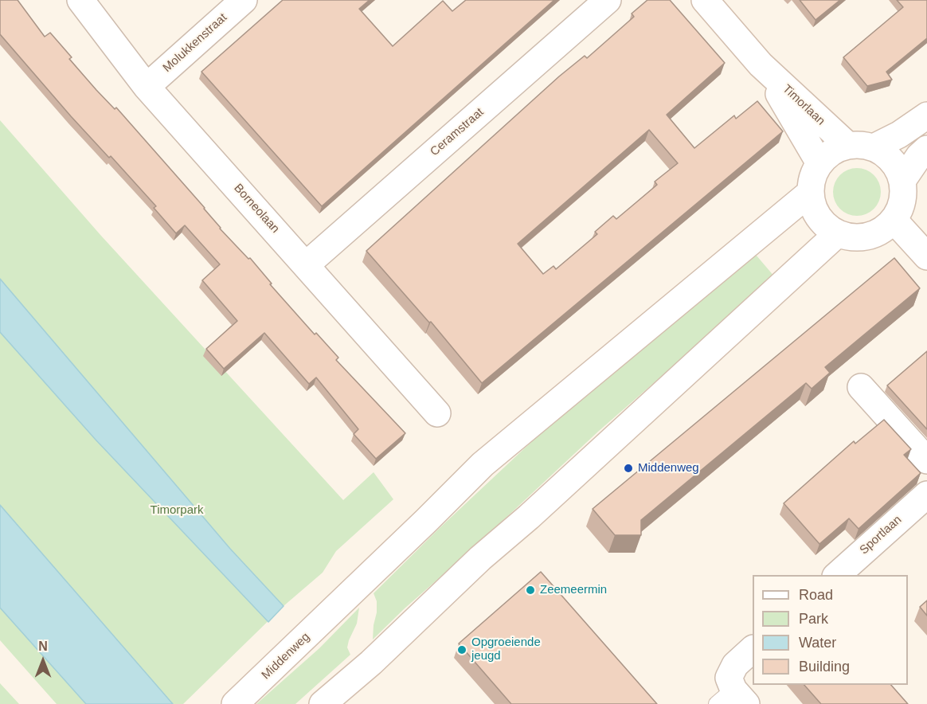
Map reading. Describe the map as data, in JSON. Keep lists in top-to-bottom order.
{
  "streets": {
    "main road": [
      "Molukkenstraat",
      "Timorlaan",
      "Ceramstraat",
      "Borneolaan",
      "Sportlaan",
      "Middenweg"
    ]
  },
  "crossings": [
    ["Molukkenstraat", "Borneolaan"],
    ["Timorlaan", "Middenweg"],
    ["Ceramstraat", "Borneolaan"]
  ],
  "parks": ["Timorpark"],
  "places": ["Middenweg", "Zeemeermin", "Opgroeiende jeugd"],
  "legend": [
    "Road",
    "Park",
    "Water",
    "Building"
  ],
  "north": "top"
}
